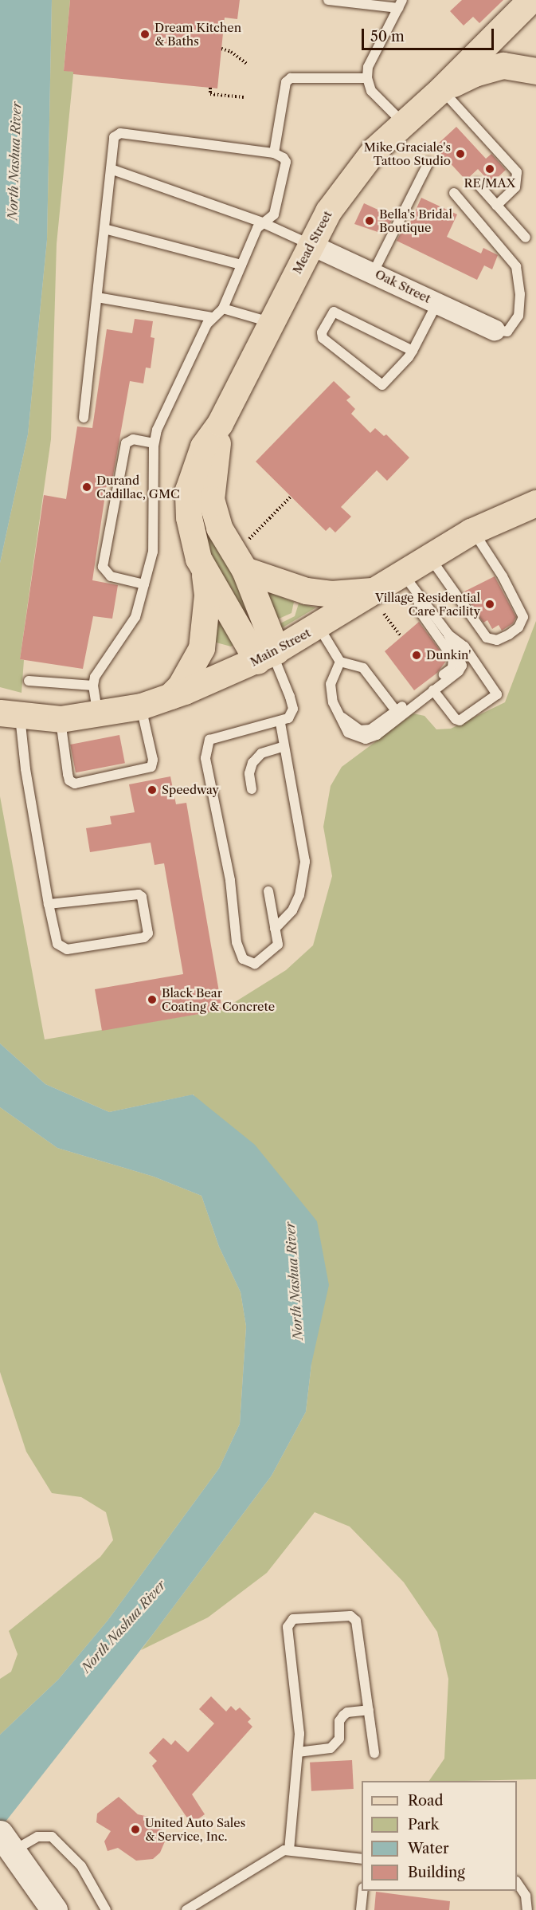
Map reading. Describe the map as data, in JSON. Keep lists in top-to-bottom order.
{
  "streets": {
    "main road": ["Mead Street", "Main Street"],
    "street": ["Oak Street"]
  },
  "crossings": [
    ["Mead Street", "Oak Street"],
    ["Mead Street", "Main Street"]
  ],
  "water": ["North Nashua River"],
  "places": [
    "Dream Kitchen & Baths",
    "Mike Graciale's Tattoo Studio",
    "RE/MAX",
    "Bella's Bridal Boutique",
    "Durand Cadillac, GMC",
    "Village Residential Care Facility",
    "Dunkin'",
    "Speedway",
    "Black Bear Coating & Concrete",
    "United Auto Sales & Service, Inc."
  ],
  "legend": [
    "Road",
    "Park",
    "Water",
    "Building"
  ],
  "scale_bar": "50 m"
}
